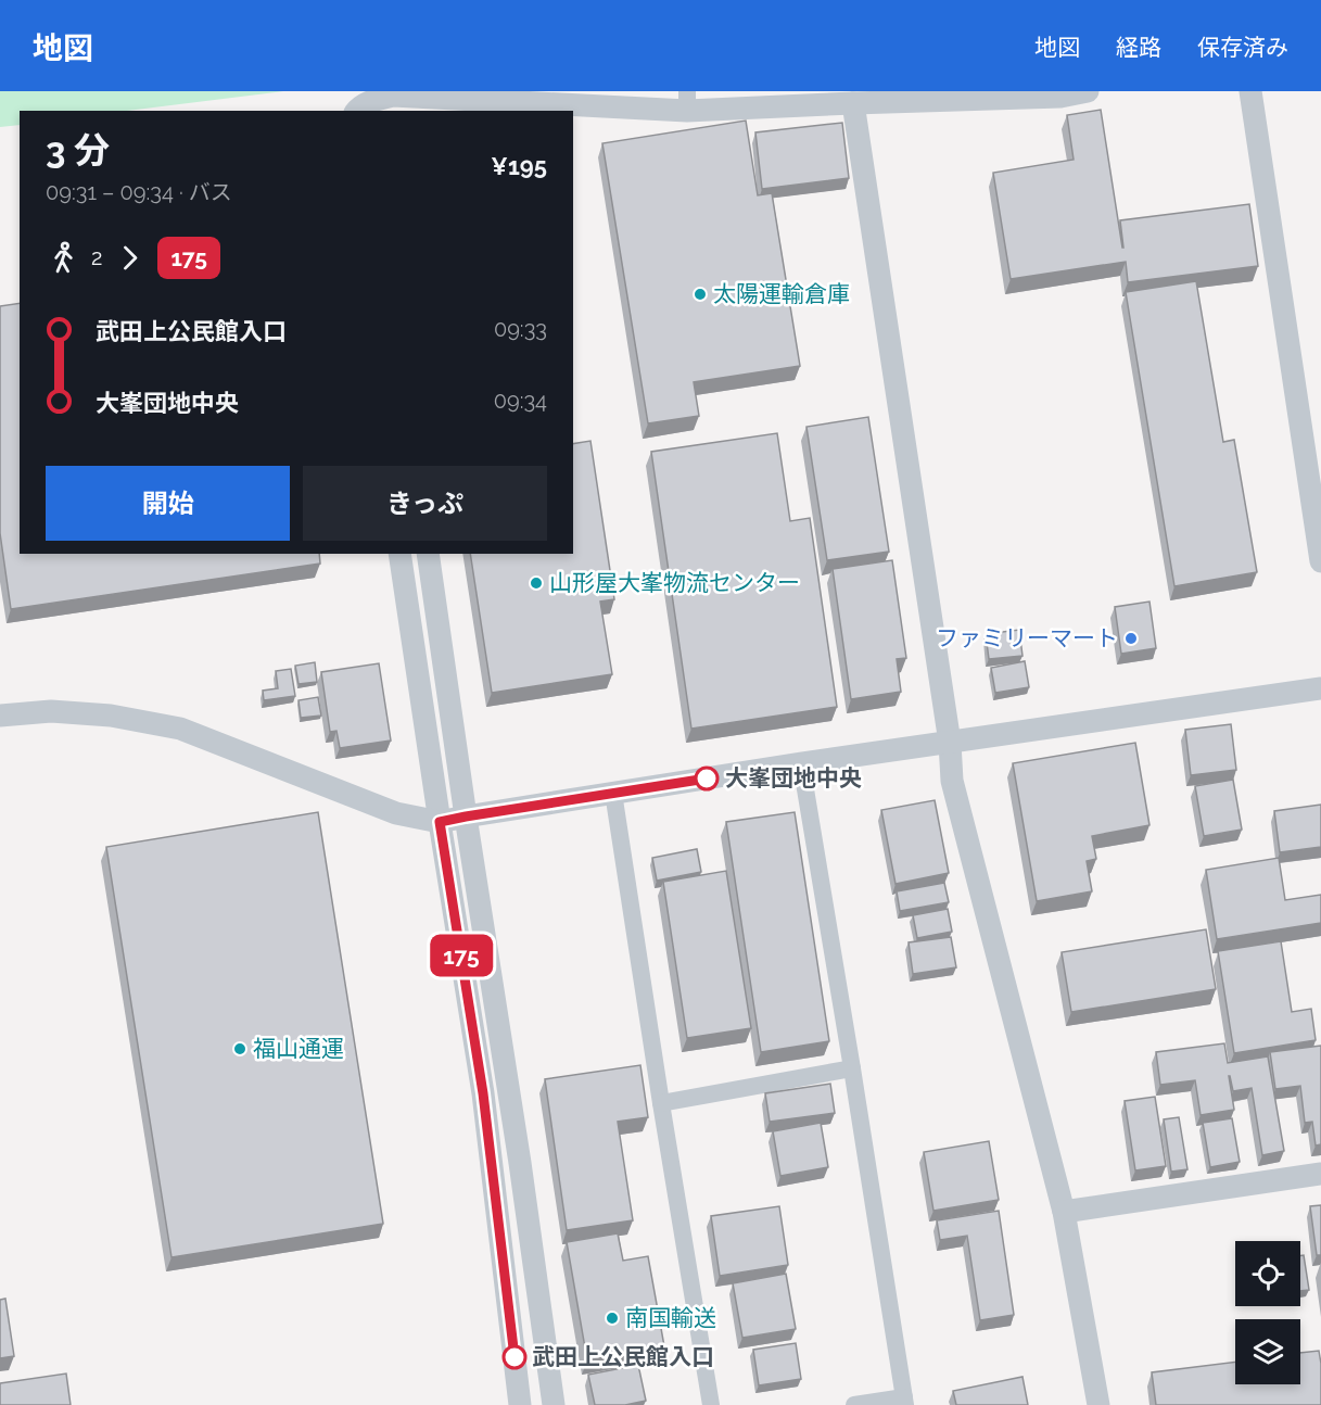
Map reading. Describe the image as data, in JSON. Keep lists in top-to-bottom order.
{
  "places": [
    "太陽運輸倉庫",
    "山形屋大峯物流センター",
    "ファミリーマート",
    "大峯団地中央",
    "福山通運",
    "南国輸送",
    "武田上公民館入口"
  ],
  "lines": ["bus line 175"],
  "page": {
    "header": "地図",
    "nav": ["地図", "経路", "保存済み"],
    "on_map": "175",
    "heading": ["3 分", "09:31 – 09:34 · バス", "¥195"],
    "legs": ["2", "175"],
    "list": [
      {
        "name": "武田上公民館入口",
        "value": "09:33"
      },
      {
        "name": "大峯団地中央",
        "value": "09:34"
      }
    ],
    "buttons": ["開始", "きっぷ"]
  }
}
